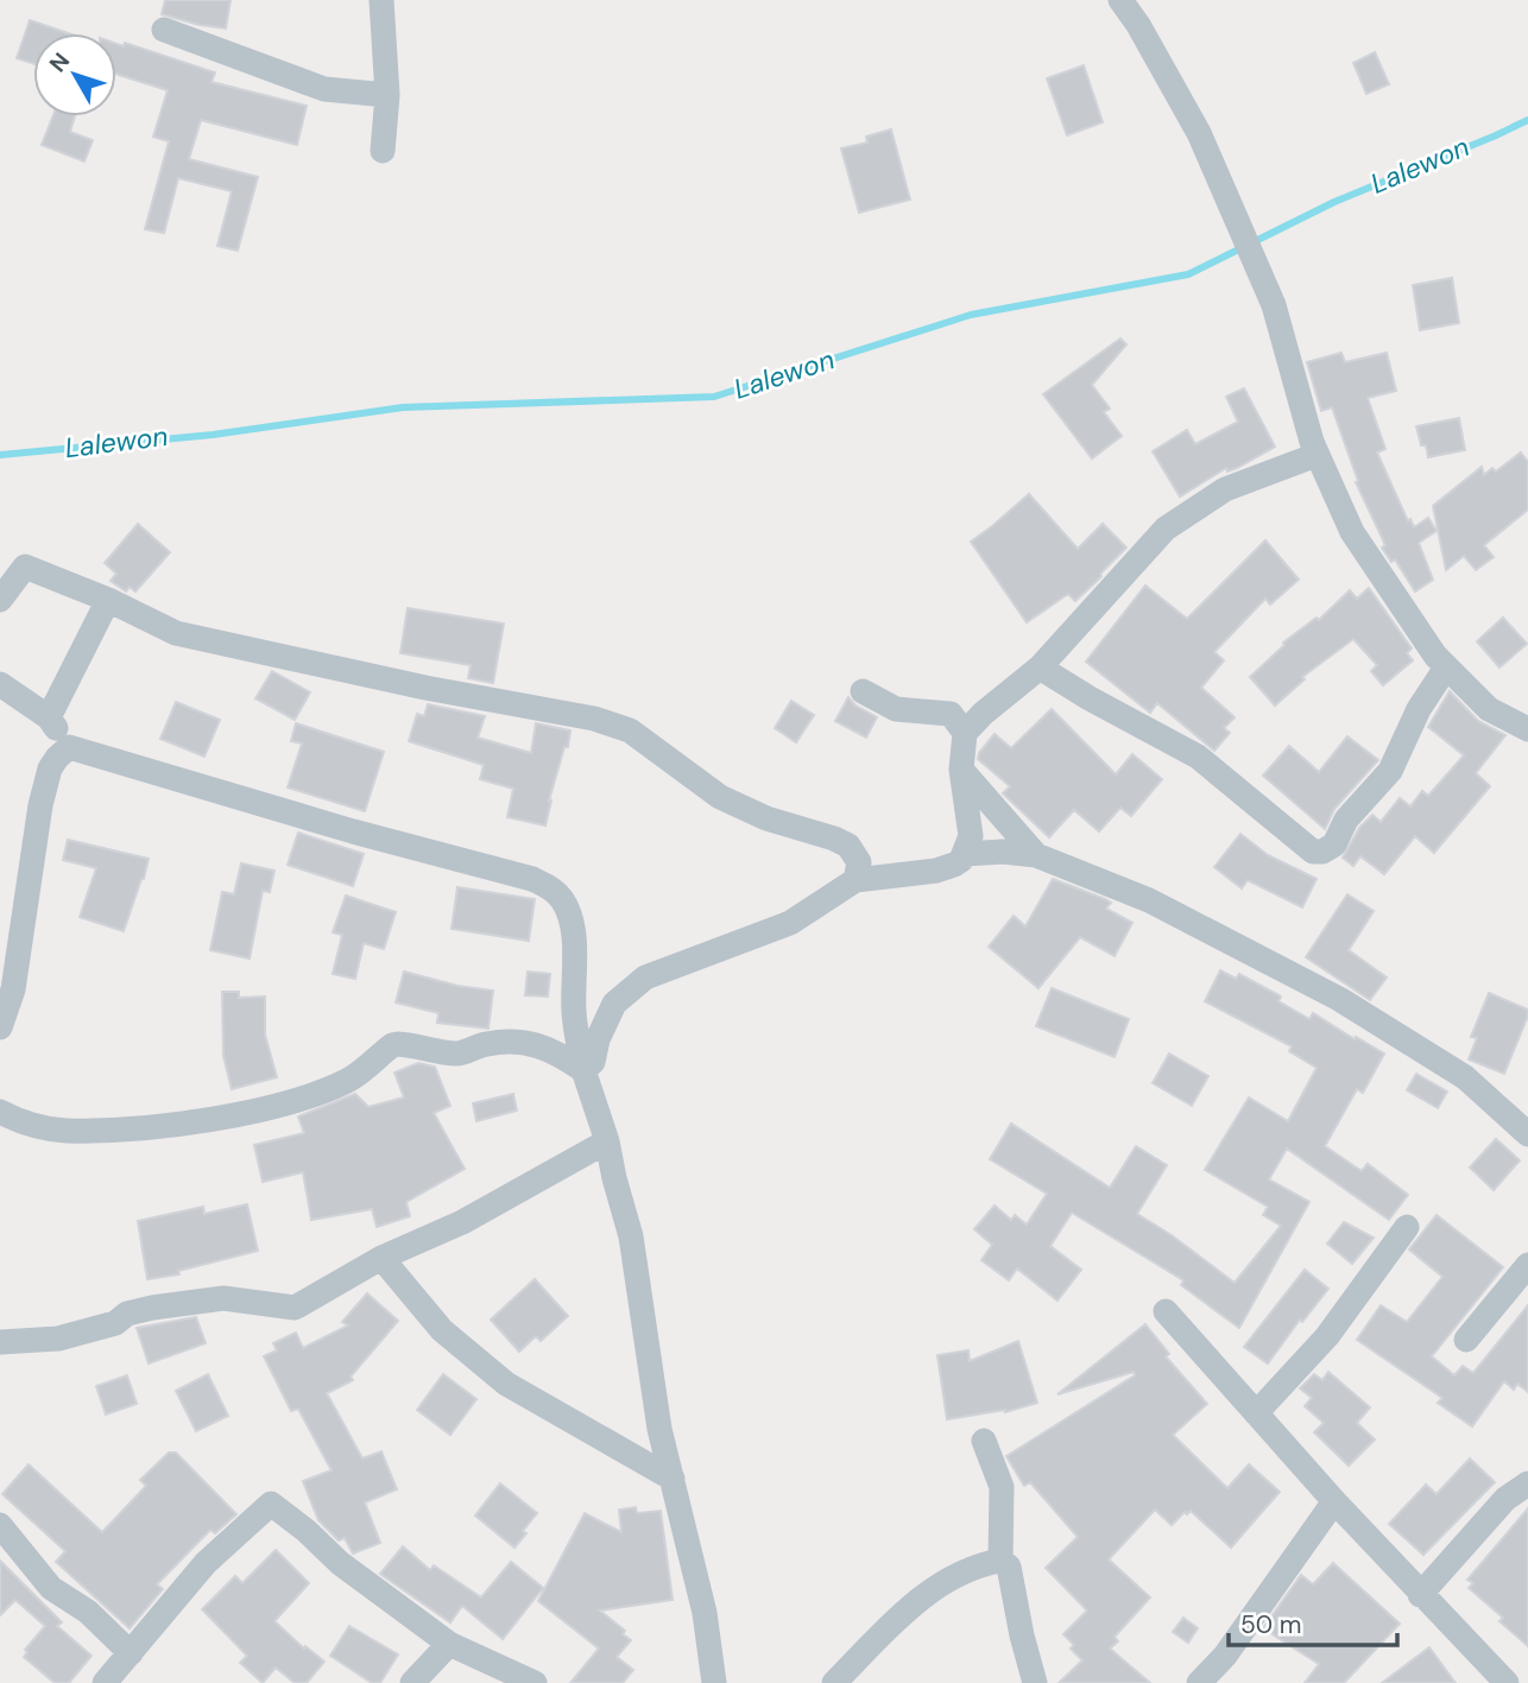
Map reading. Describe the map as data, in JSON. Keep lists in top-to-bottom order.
{
  "water": ["Lalewon"],
  "scale_bar": "50 m",
  "north": "top left"
}
